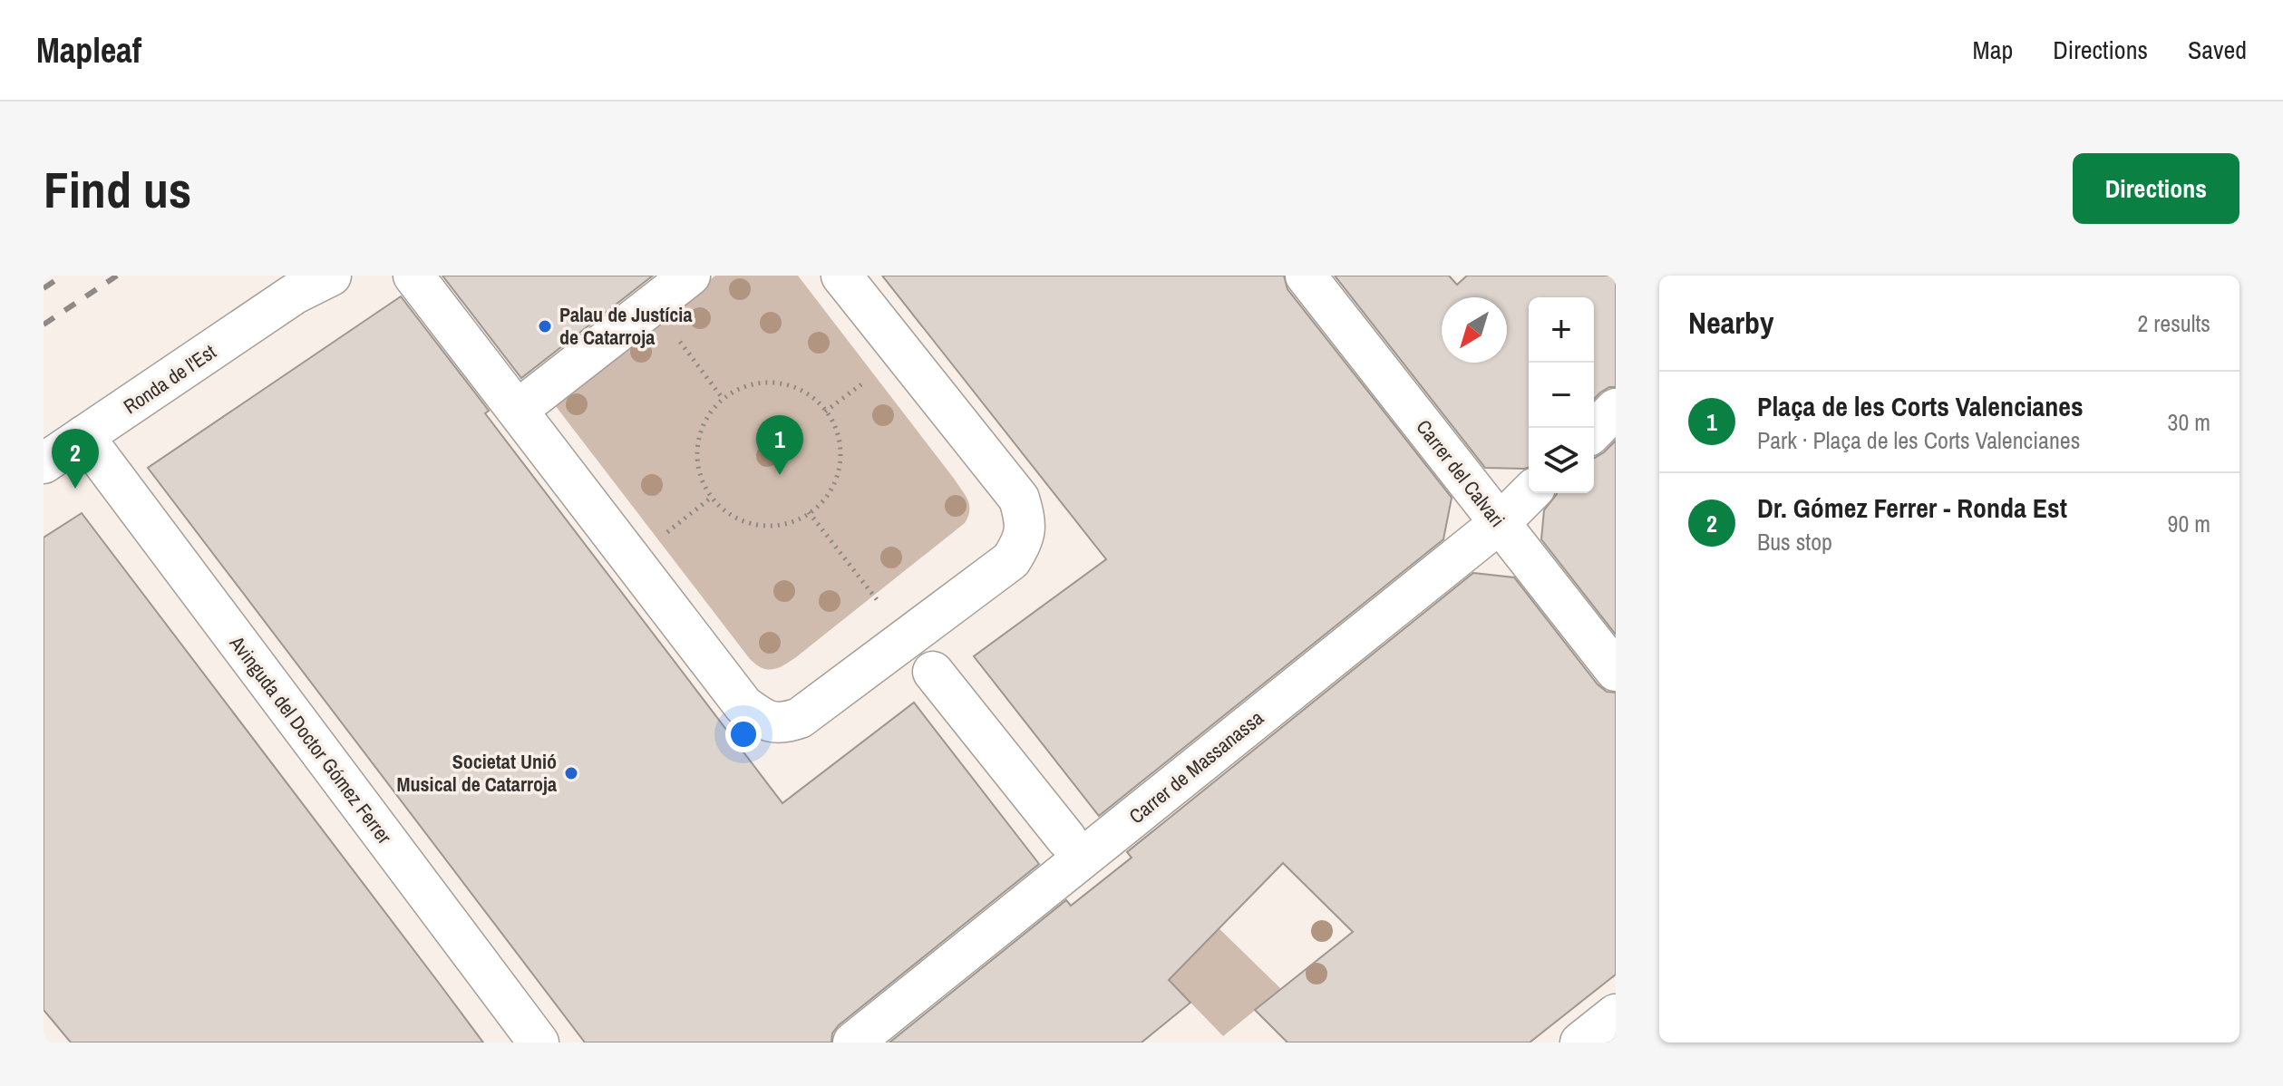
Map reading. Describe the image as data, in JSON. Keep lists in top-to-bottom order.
{
  "streets": {
    "street": [
      "Ronda de l'Est",
      "Carrer del Calvari",
      "Avinguda del Doctor Gómez Ferrer",
      "Carrer de Massanassa"
    ]
  },
  "crossings": [
    ["Ronda de l'Est", "Avinguda del Doctor Gómez Ferrer"],
    ["Carrer del Calvari", "Carrer de Massanassa"]
  ],
  "places": ["Palau de Justícia de Catarroja", "Societat Unió Musical de Catarroja"],
  "north": "bottom left",
  "page": {
    "header": "Mapleaf",
    "nav": ["Map", "Directions", "Saved"],
    "buttons": "Directions",
    "title": "Find us",
    "heading": ["Nearby", "2 results"],
    "map_buttons": ["+", "−"],
    "list": [
      {
        "mark": "1",
        "name": "Plaça de les Corts Valencianes",
        "note": "Park · Plaça de les Corts Valencianes",
        "value": "30 m"
      },
      {
        "mark": "2",
        "name": "Dr. Gómez Ferrer - Ronda Est",
        "note": "Bus stop",
        "value": "90 m"
      }
    ],
    "pins": ["1", "2"]
  }
}
